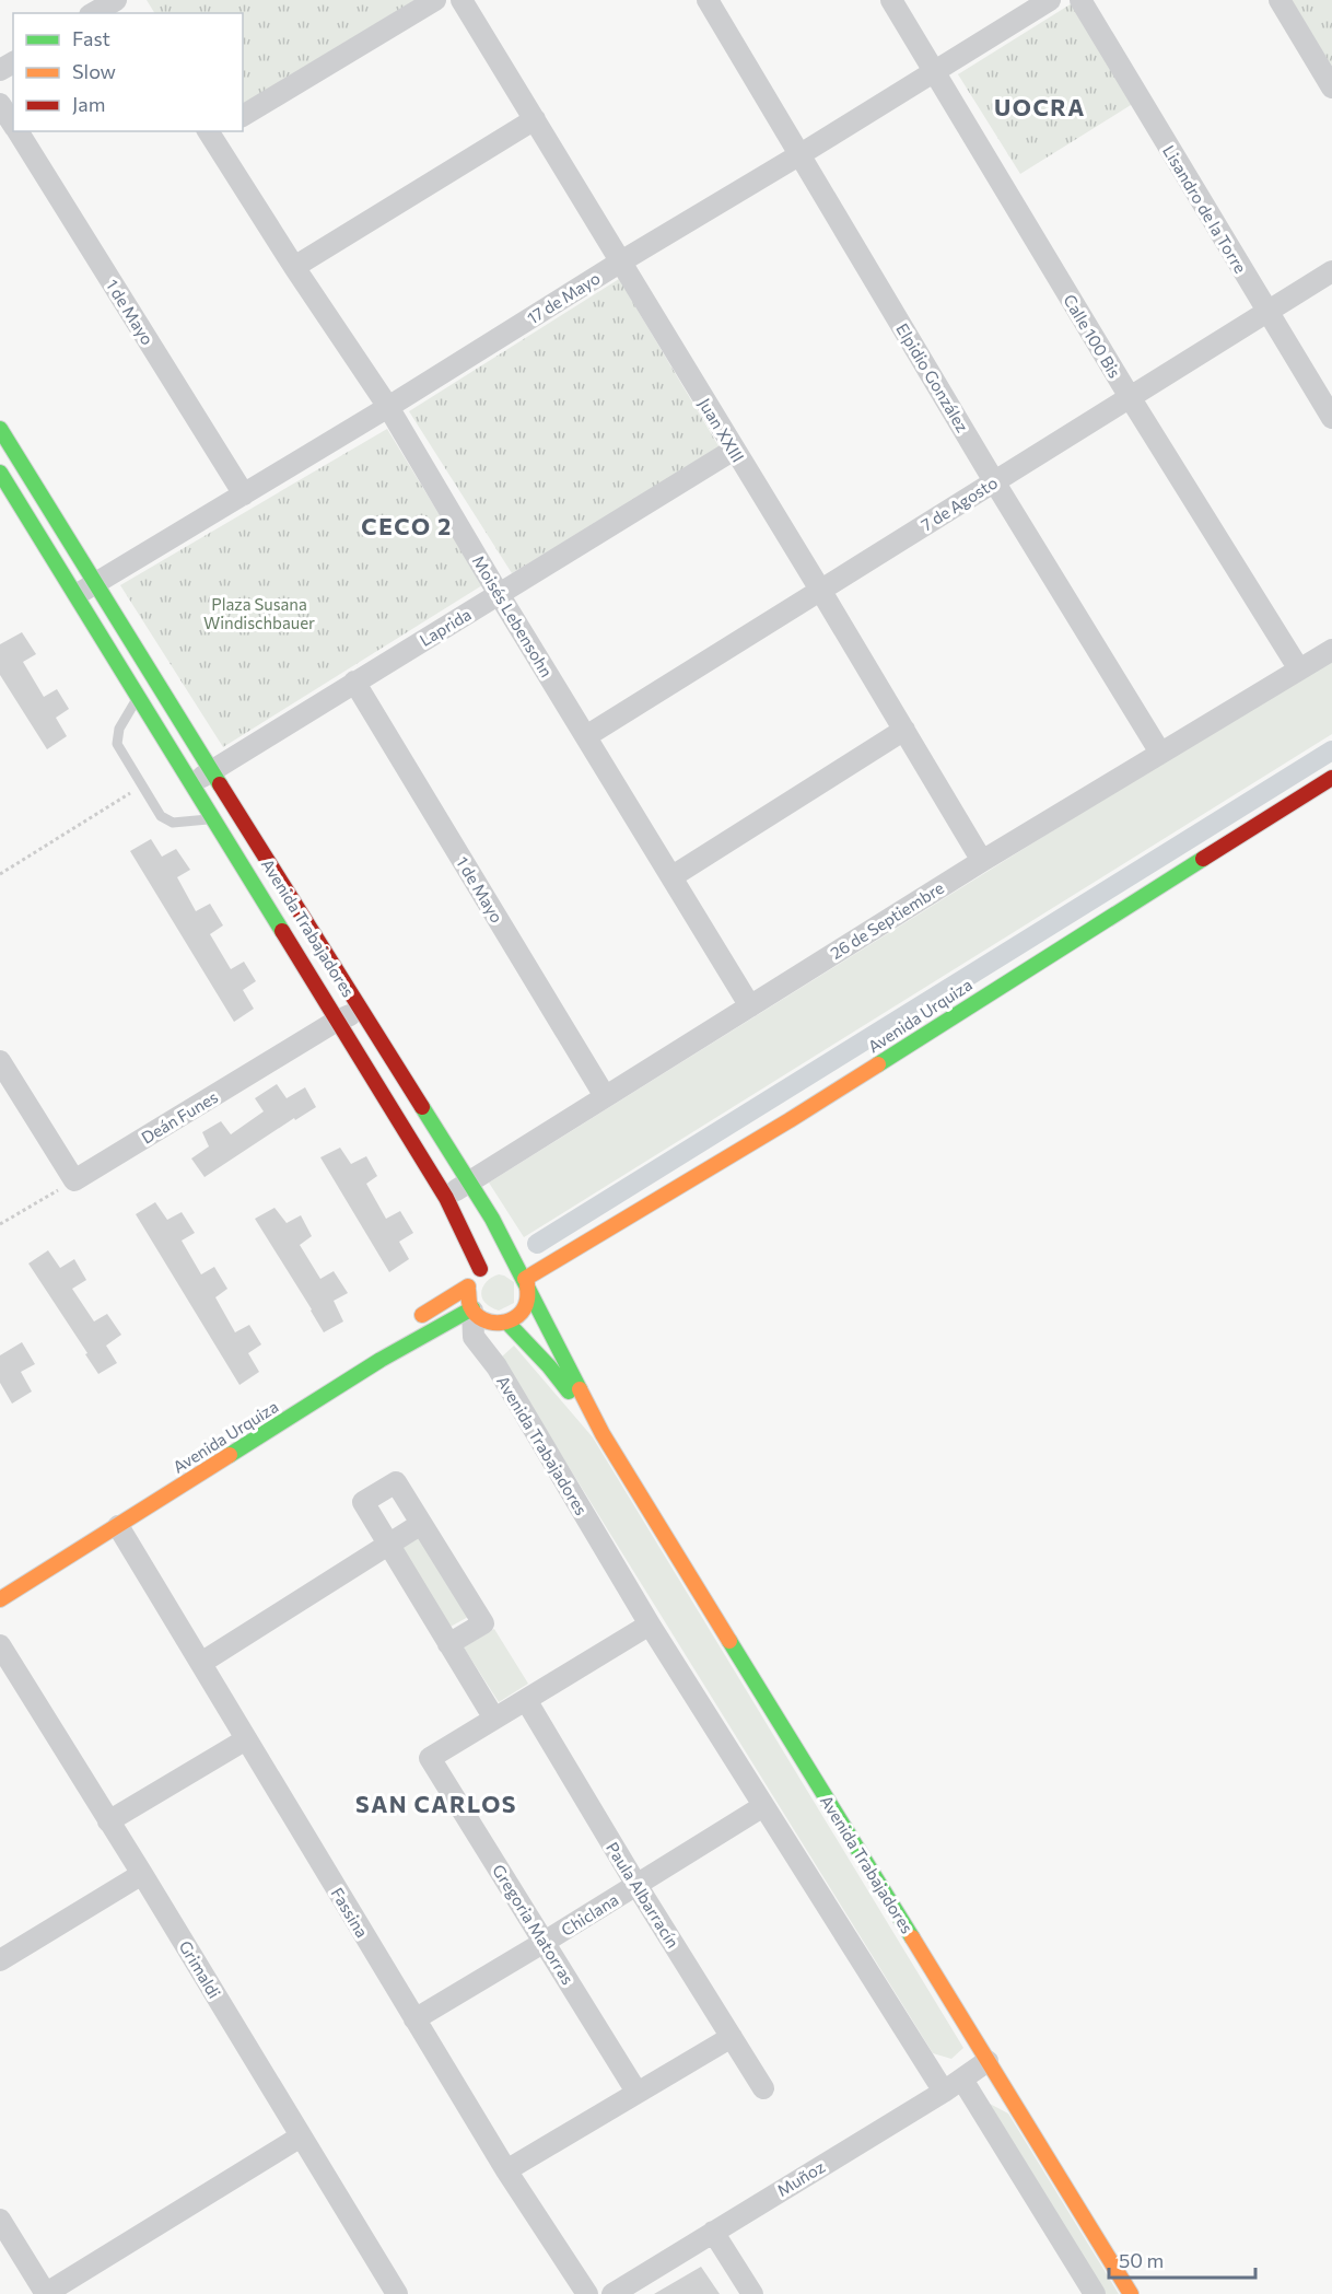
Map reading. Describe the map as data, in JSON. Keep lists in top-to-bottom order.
{
  "streets": {
    "main road": ["Avenida Trabajadores", "Avenida Urquiza"],
    "street": [
      "Lisandro de la Torre",
      "17 de Mayo",
      "1 de Mayo",
      "Calle 100 Bis",
      "Elpidio González",
      "Juan XXIII",
      "7 de Agosto",
      "Moisés Lebensohn",
      "Laprida",
      "26 de Septiembre",
      "Deán Funes",
      "Paula Albarracín",
      "Fassina",
      "Chiclana",
      "Gregoria Matorras",
      "Grimaldi",
      "Muñoz"
    ]
  },
  "crossings": [
    ["Lisandro de la Torre", "7 de Agosto"],
    ["17 de Mayo", "1 de Mayo"],
    ["17 de Mayo", "Calle 100 Bis"],
    ["17 de Mayo", "Elpidio González"],
    ["17 de Mayo", "Juan XXIII"],
    ["17 de Mayo", "Moisés Lebensohn"],
    ["17 de Mayo", "Avenida Trabajadores"],
    ["1 de Mayo", "Laprida"],
    ["1 de Mayo", "26 de Septiembre"],
    ["Calle 100 Bis", "7 de Agosto"],
    ["Calle 100 Bis", "26 de Septiembre"],
    ["Elpidio González", "7 de Agosto"],
    ["Elpidio González", "26 de Septiembre"],
    ["Juan XXIII", "7 de Agosto"],
    ["Juan XXIII", "Laprida"],
    ["Juan XXIII", "26 de Septiembre"],
    ["7 de Agosto", "Moisés Lebensohn"],
    ["Moisés Lebensohn", "Laprida"],
    ["Moisés Lebensohn", "26 de Septiembre"],
    ["Laprida", "Avenida Trabajadores"],
    ["26 de Septiembre", "Avenida Trabajadores"],
    ["Avenida Trabajadores", "Avenida Urquiza"],
    ["Avenida Trabajadores", "Deán Funes"],
    ["Avenida Trabajadores", "Chiclana"],
    ["Avenida Trabajadores", "Muñoz"],
    ["Avenida Urquiza", "Fassina"],
    ["Paula Albarracín", "Chiclana"],
    ["Fassina", "Chiclana"],
    ["Chiclana", "Gregoria Matorras"]
  ],
  "districts": ["UOCRA", "CECO 2", "SAN CARLOS"],
  "parks": ["Plaza Susana Windischbauer"],
  "legend": ["Fast", "Slow", "Jam"],
  "scale_bar": "50 m"
}
